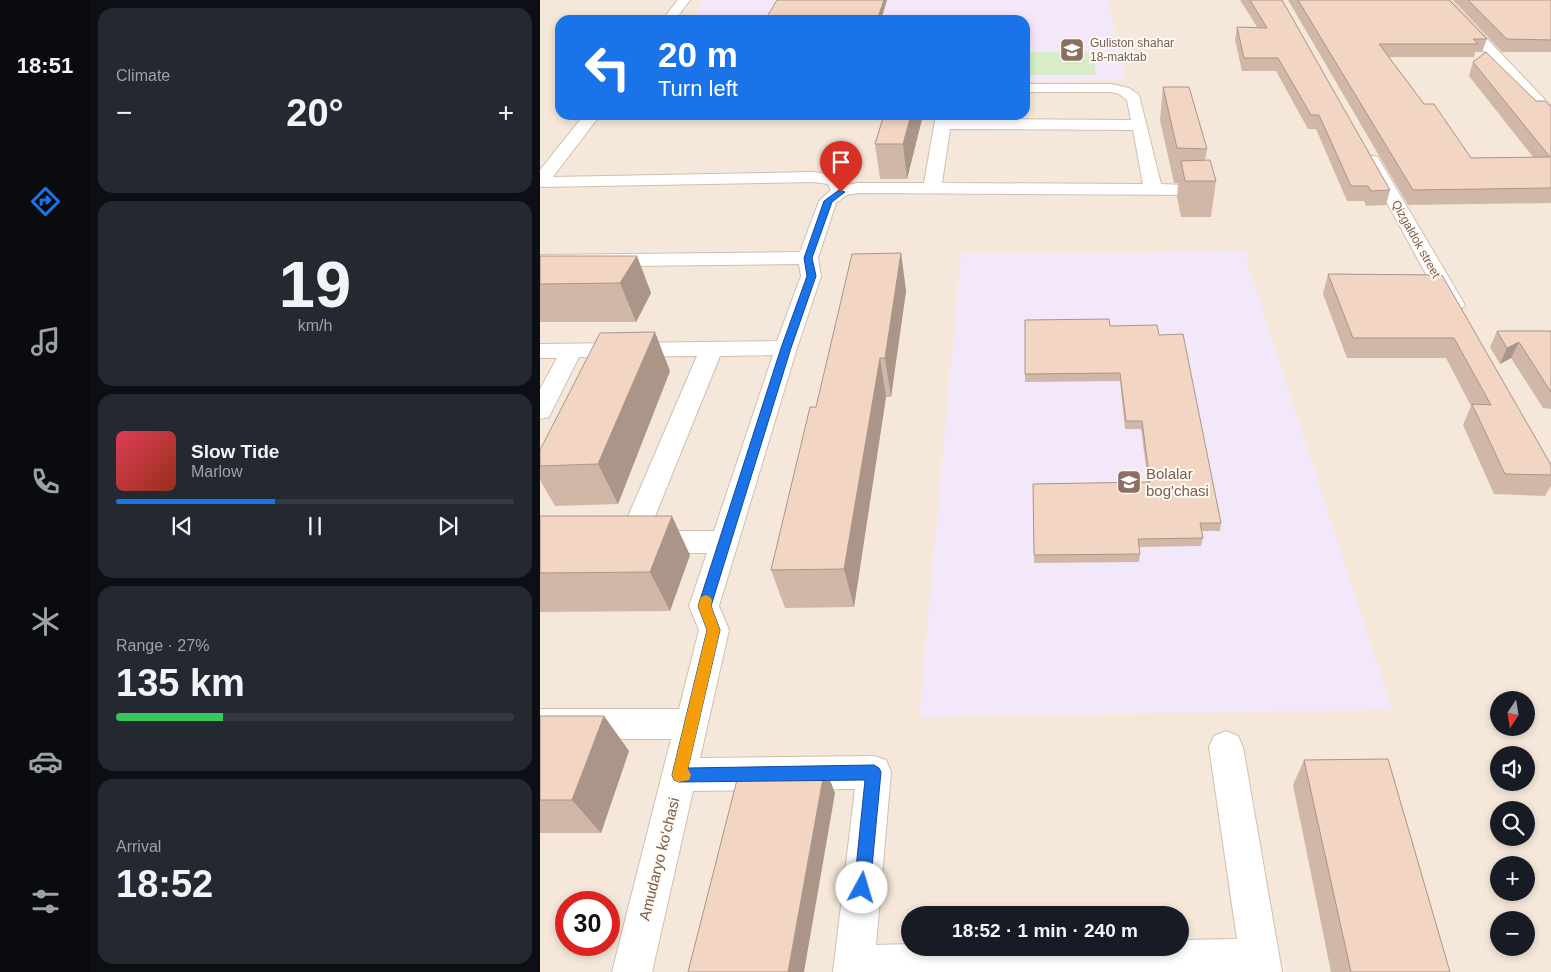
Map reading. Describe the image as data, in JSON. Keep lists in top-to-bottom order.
{
  "streets": {
    "street": ["Qizgaldok street", "Amudaryo ko'chasi"]
  },
  "places": {
    "school or university": ["Guliston shahar 18-maktab", "Bolalar bog'chasi"]
  },
  "north": "bottom",
  "page": {
    "tabs": "18:51",
    "tile": [
      "Climate",
      ["19", "km/h"],
      ["Range · 27%", "135 km"],
      ["Arrival", "18:52"]
    ],
    "turn": ["20 m", "Turn left"],
    "heat": ["−", "20°", "+"],
    "song": ["Slow Tide", "Marlow"],
    "map_buttons": ["+", "−"],
    "limit": "30",
    "trip": "18:52 · 1 min · 240 m"
  }
}
